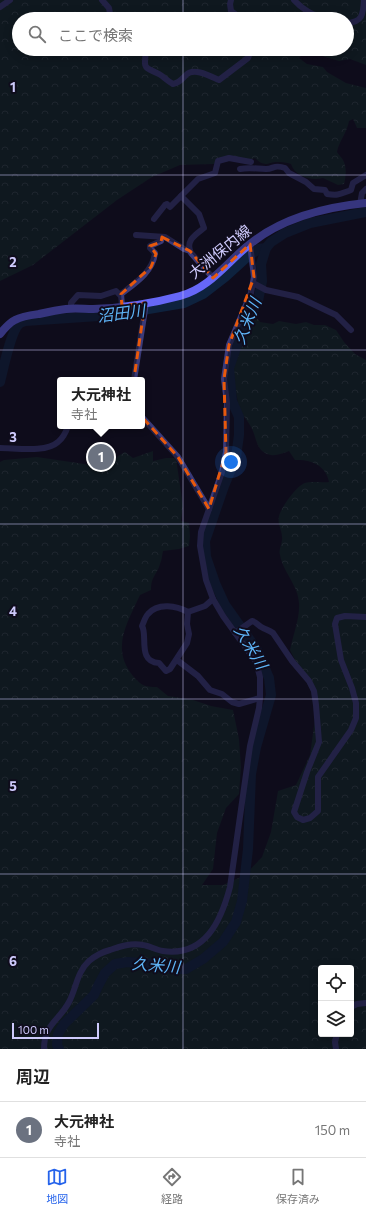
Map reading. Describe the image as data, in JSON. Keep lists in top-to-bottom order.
{
  "streets": {
    "main road": ["大洲保内線"]
  },
  "water": ["沼田川", "久米川"],
  "scale_bar": "100 m",
  "page": {
    "search": "ここで検索",
    "popup": ["大元神社", "寺社"],
    "pins": "1",
    "scale": "100 m",
    "heading": "周辺",
    "list": [
      {
        "mark": "1",
        "name": "大元神社",
        "note": "寺社",
        "value": "150 m"
      }
    ],
    "nav": ["地図", "経路", "保存済み"]
  },
  "grid": {
    "rows": [
      "1",
      "2",
      "3",
      "4",
      "5",
      "6"
    ]
  }
}
